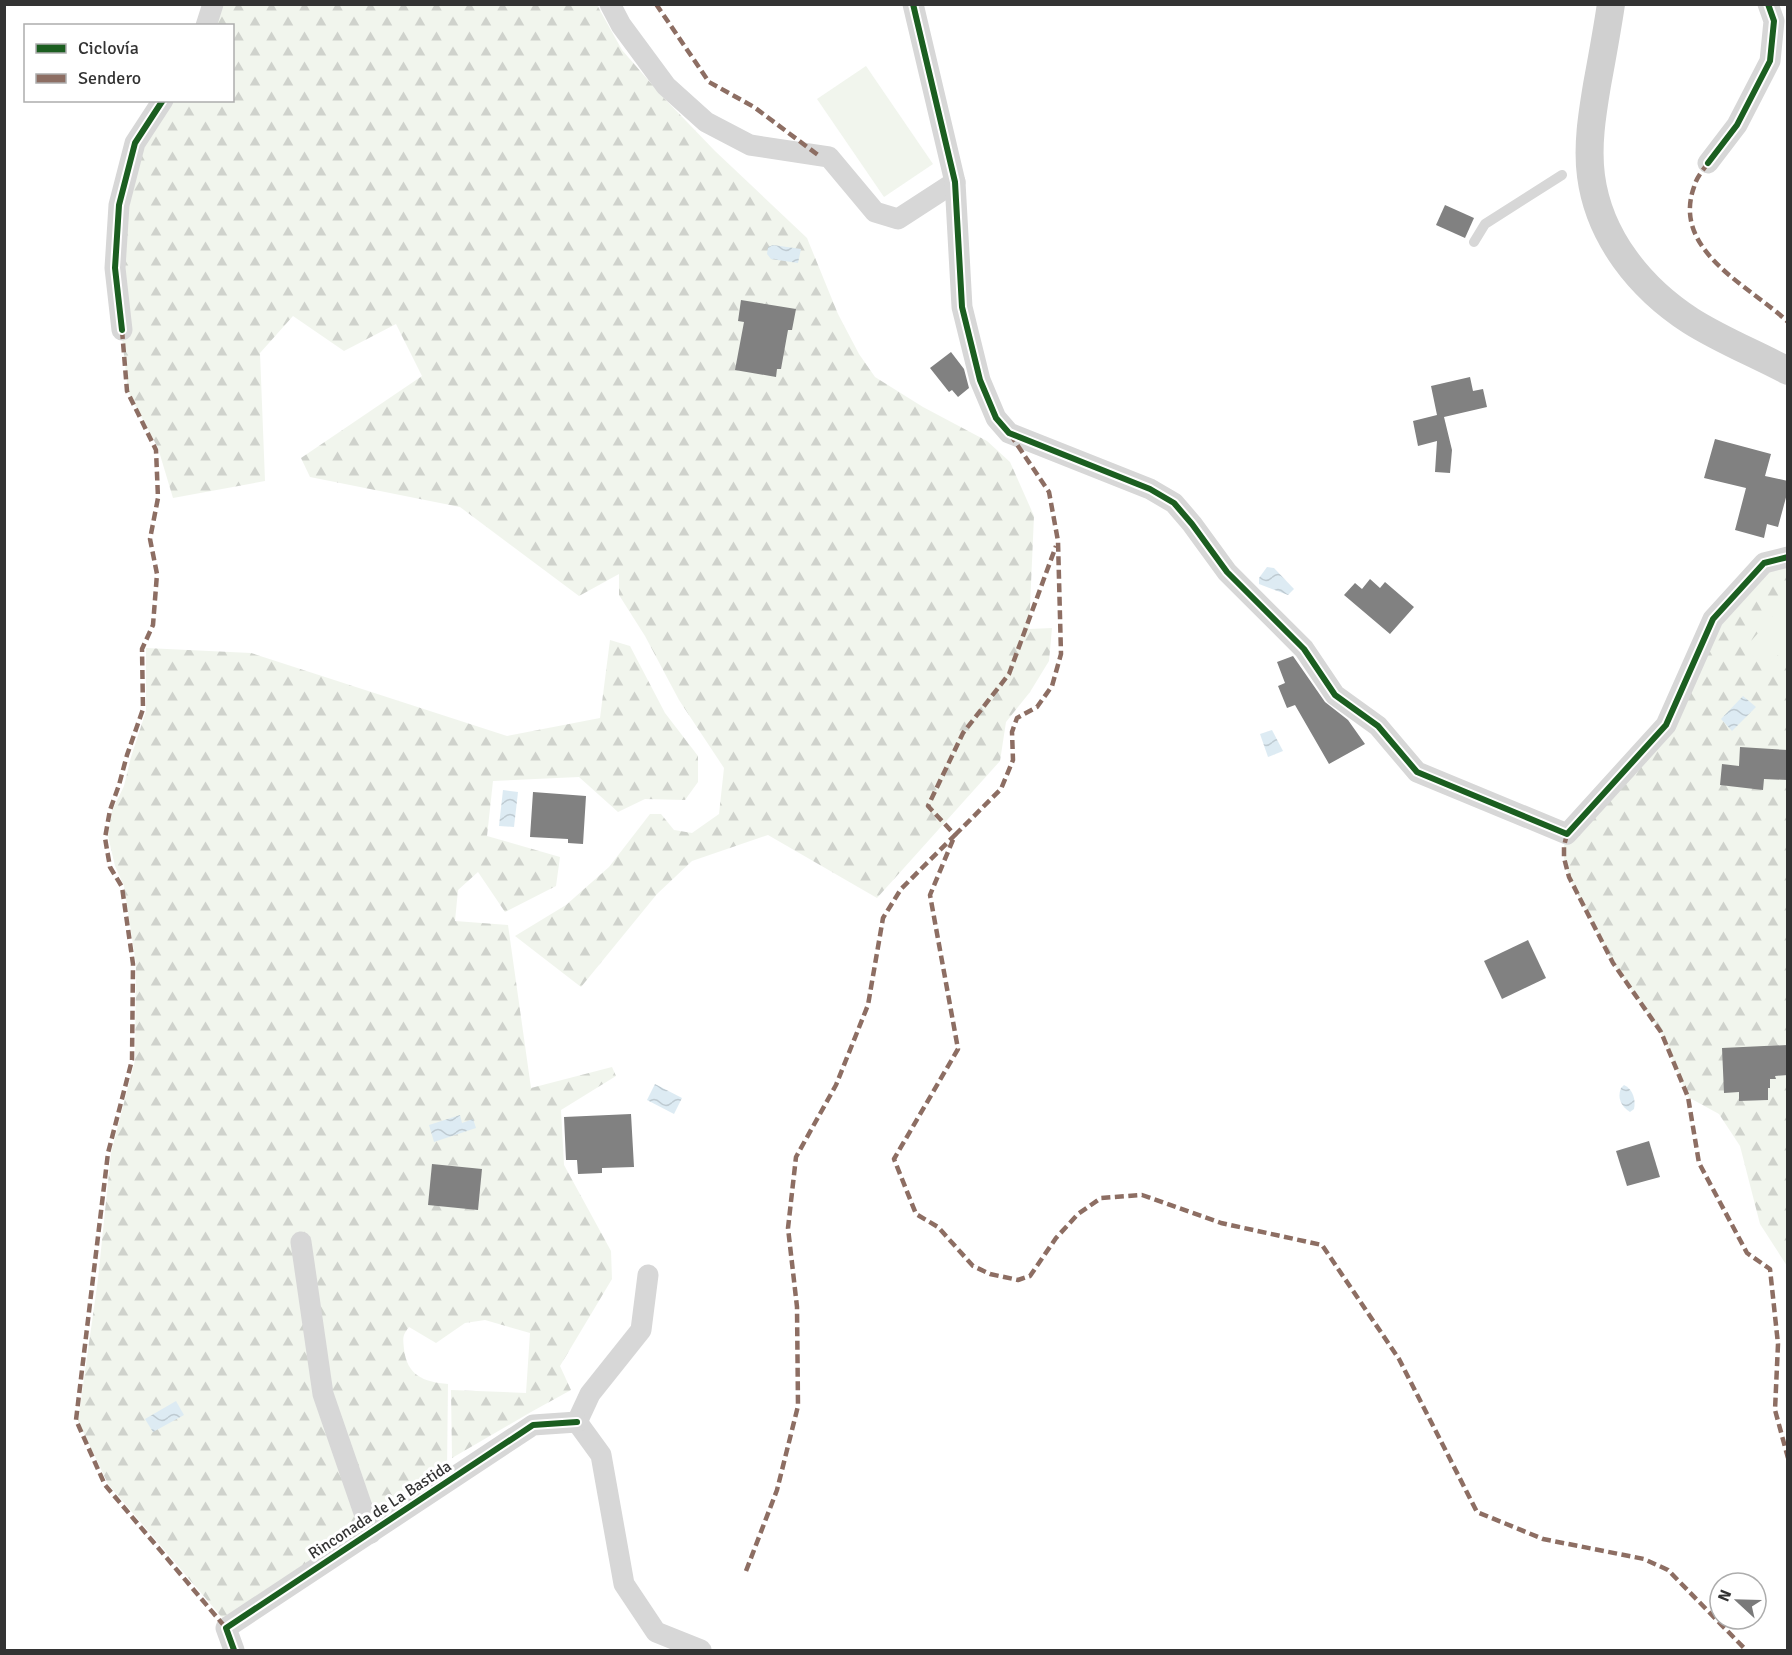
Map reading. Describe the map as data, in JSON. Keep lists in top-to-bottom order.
{
  "streets": {
    "street": ["Rinconada de La Bastida"]
  },
  "legend": ["Ciclovía", "Sendero"],
  "north": "left"
}
